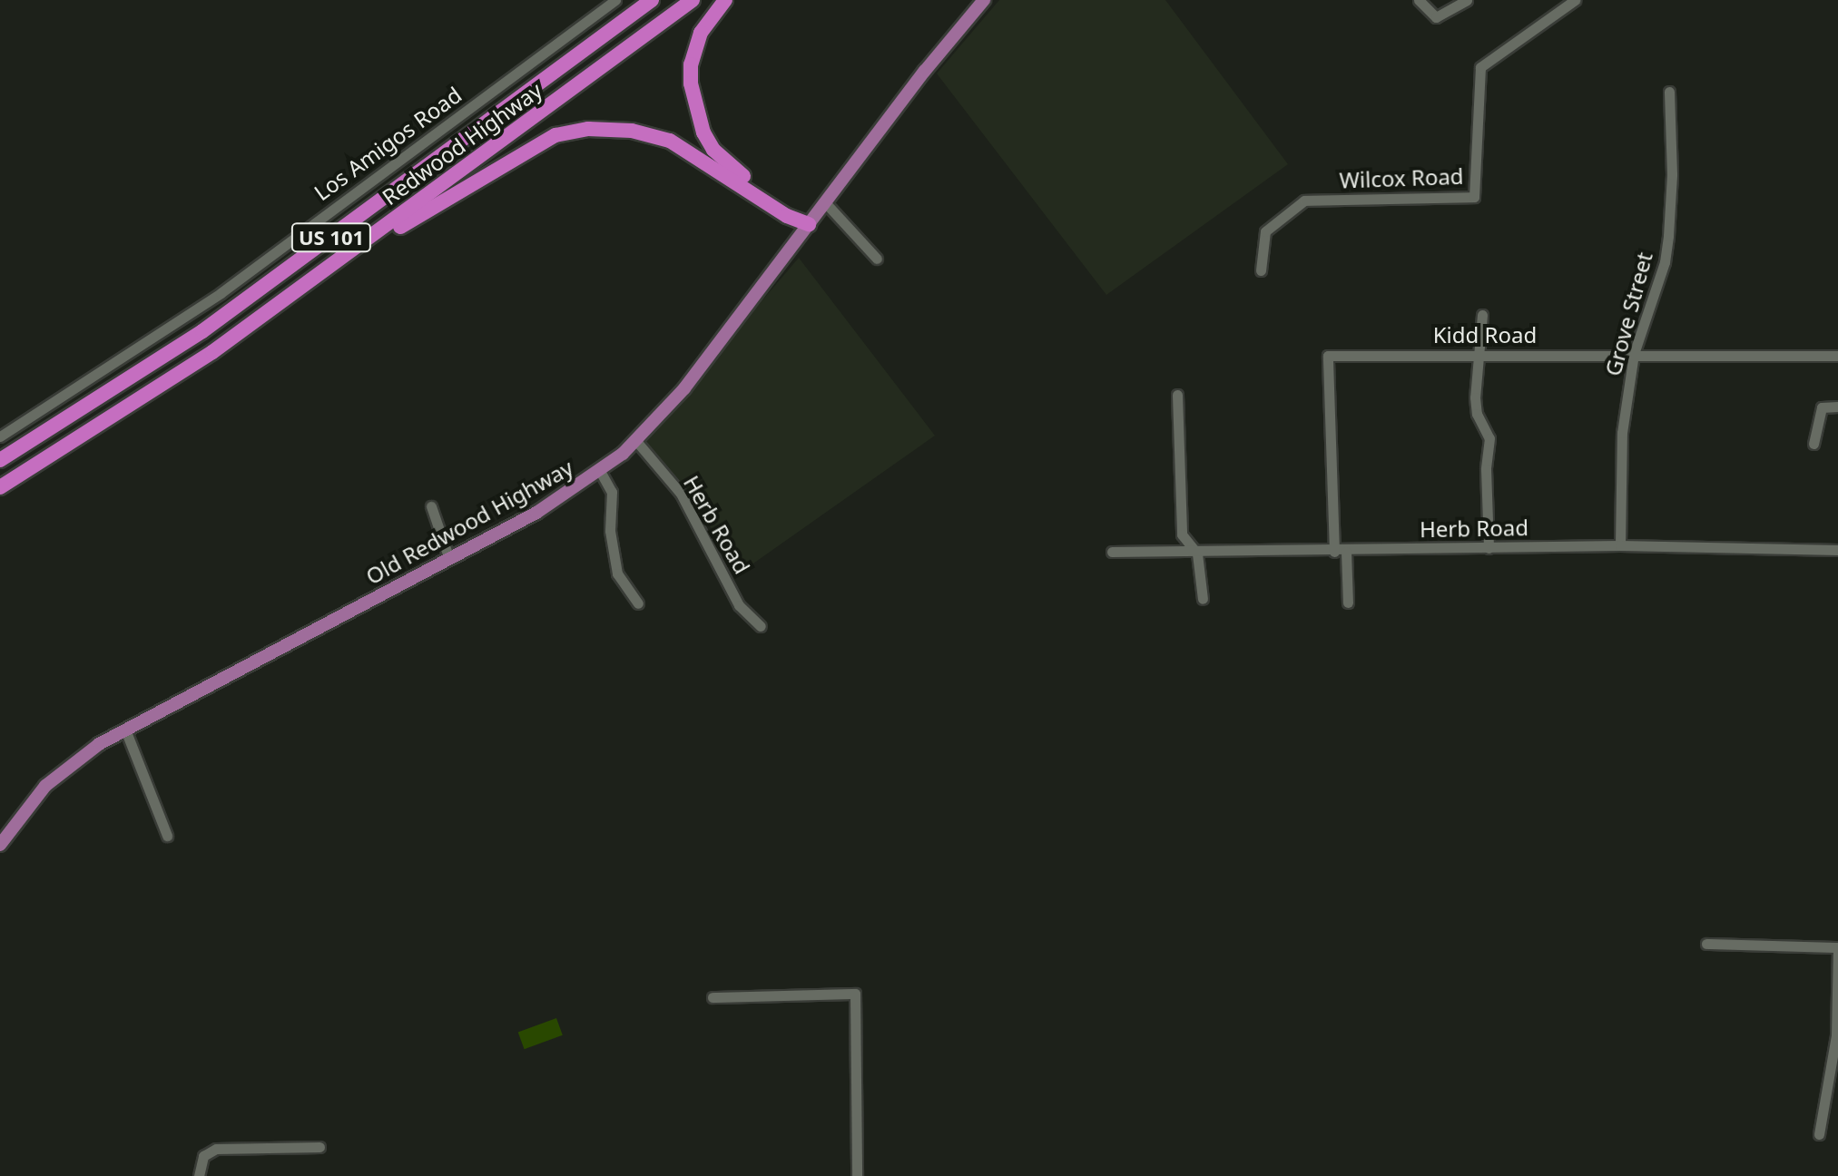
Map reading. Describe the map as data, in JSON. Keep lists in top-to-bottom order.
{
  "streets": {
    "highway": ["Redwood Highway", "US 101"],
    "main road": ["Old Redwood Highway"],
    "street": [
      "Los Amigos Road",
      "Wilcox Road",
      "Grove Street",
      "Kidd Road",
      "Herb Road"
    ]
  },
  "crossings": [
    ["Grove Street", "Kidd Road"],
    ["Grove Street", "Herb Road"],
    ["Kidd Road", "Herb Road"],
    ["Old Redwood Highway", "Herb Road"]
  ]
}
